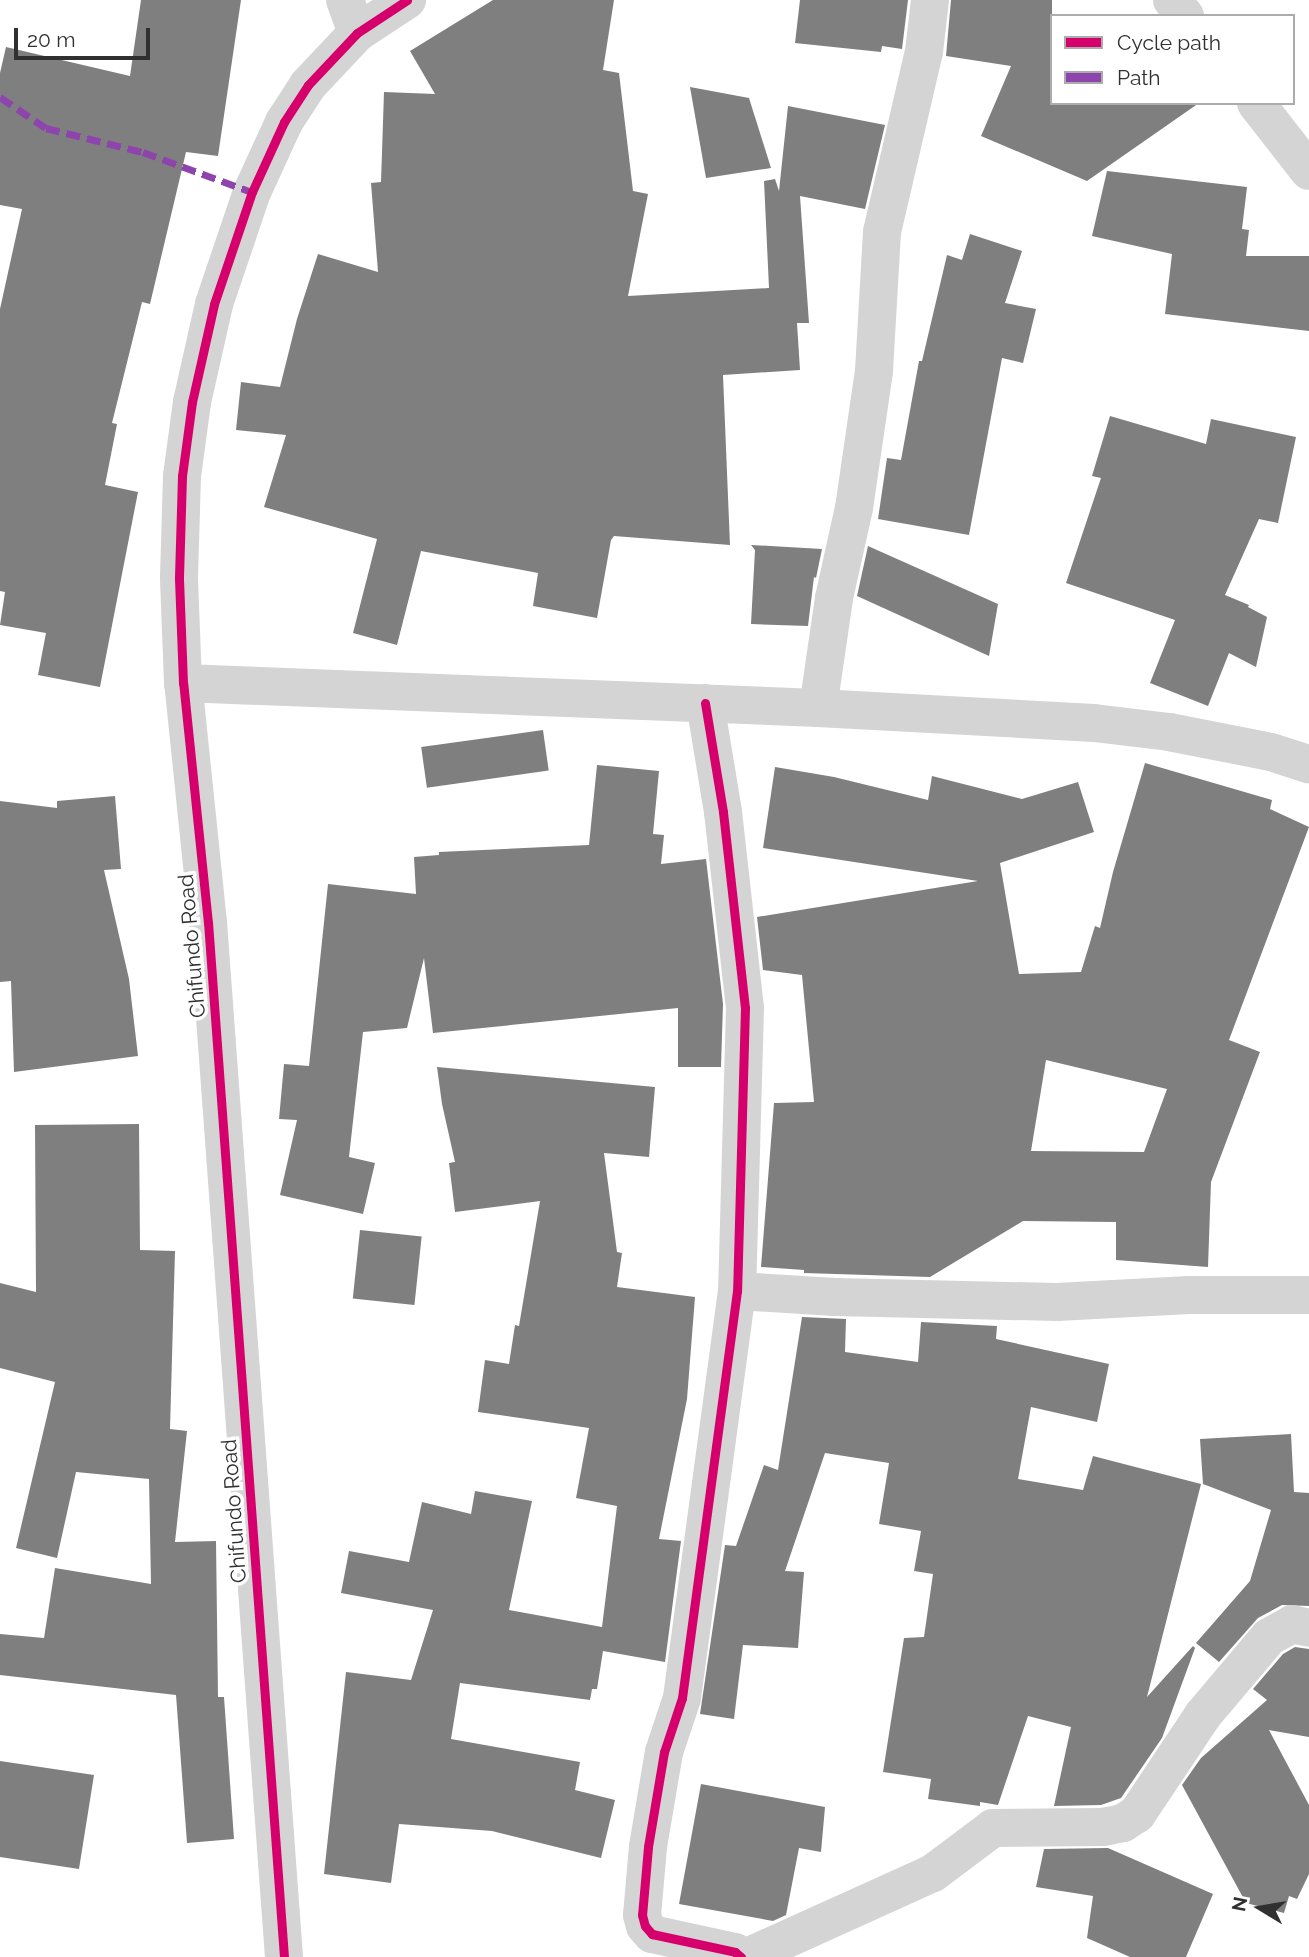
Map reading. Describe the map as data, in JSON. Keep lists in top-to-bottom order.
{
  "streets": {
    "street": ["Chifundo Road"]
  },
  "legend": ["Cycle path", "Path"],
  "scale_bar": "20 m",
  "north": "left"
}
